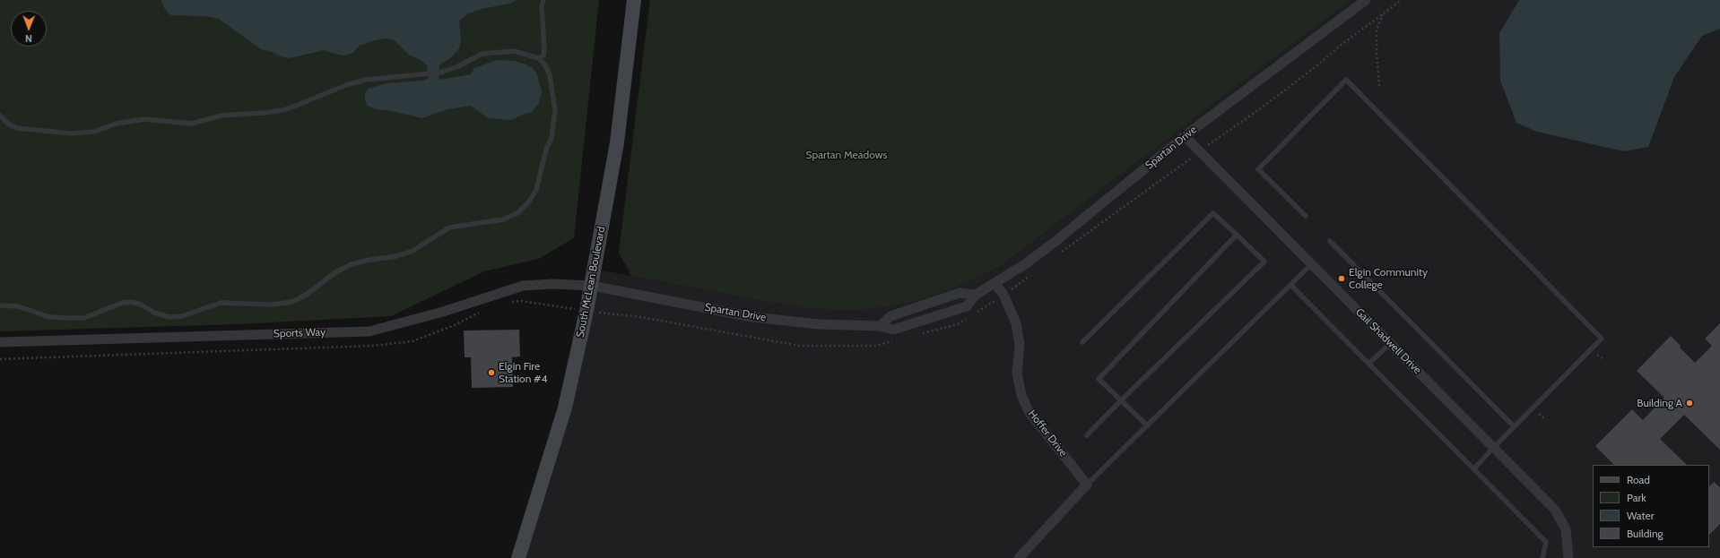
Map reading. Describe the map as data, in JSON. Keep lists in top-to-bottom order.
{
  "streets": {
    "main road": ["South McLean Boulevard"],
    "street": [
      "Spartan Drive",
      "Sports Way",
      "Gail Shadwell Drive",
      "Hoffer Drive"
    ]
  },
  "crossings": [
    ["Spartan Drive", "South McLean Boulevard"],
    ["Spartan Drive", "Sports Way"],
    ["Spartan Drive", "Gail Shadwell Drive"],
    ["Spartan Drive", "Hoffer Drive"],
    ["South McLean Boulevard", "Sports Way"]
  ],
  "parks": ["Spartan Meadows"],
  "places": ["Elgin Community College", "Elgin Fire Station #4", "Building A"],
  "legend": [
    "Road",
    "Park",
    "Water",
    "Building"
  ],
  "north": "bottom"
}
